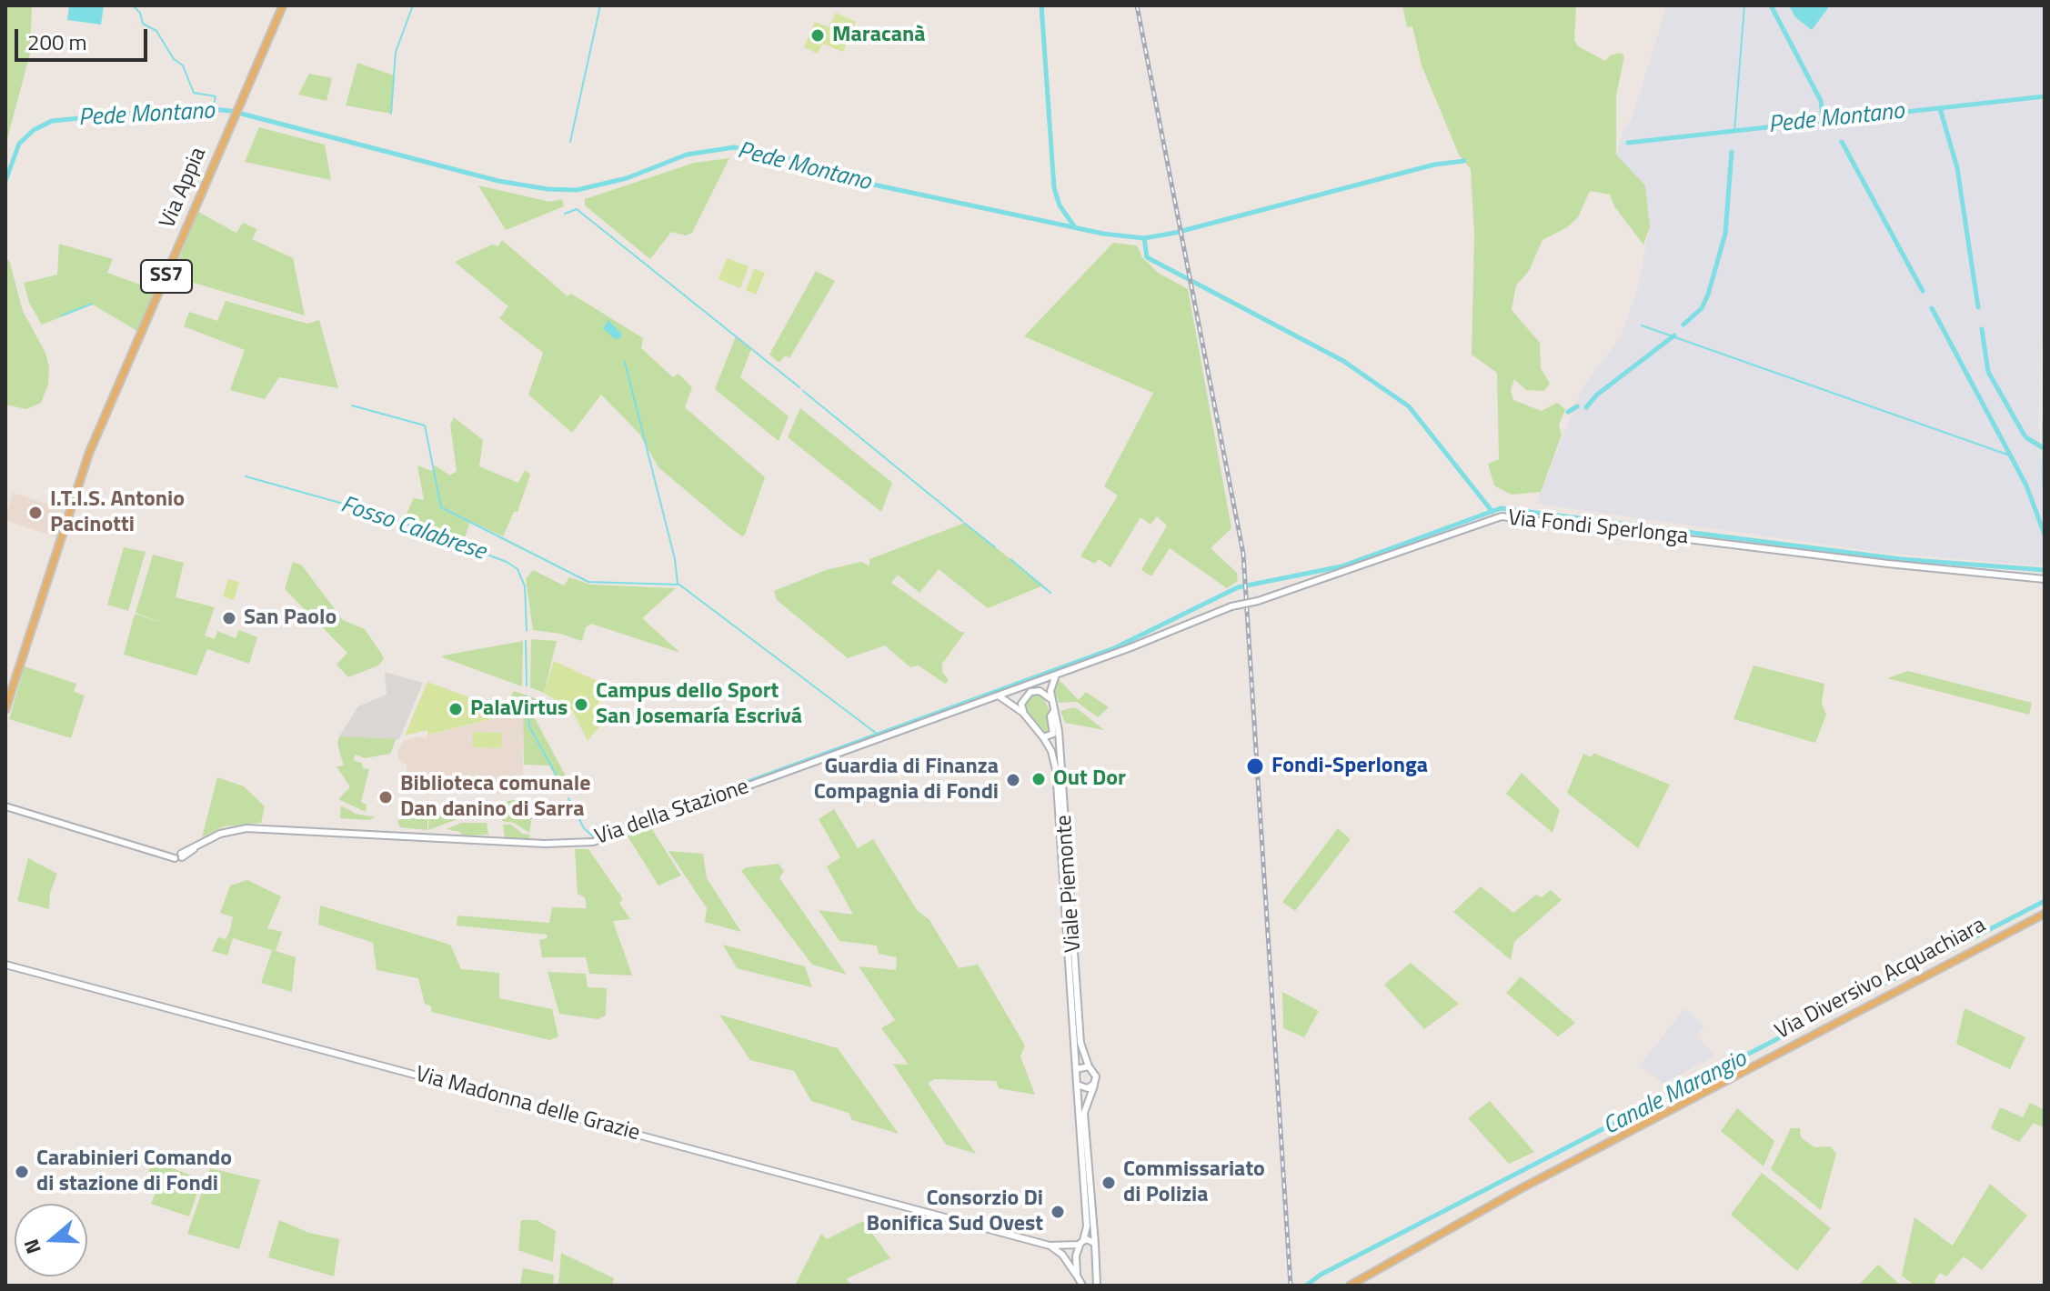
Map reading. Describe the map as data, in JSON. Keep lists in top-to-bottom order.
{
  "streets": {
    "main road": ["Via Appia", "SS7", "Via Diversivo Acquachiara"],
    "street": [
      "Via Fondi Sperlonga",
      "Via della Stazione",
      "Viale Piemonte",
      "Via Madonna delle Grazie"
    ]
  },
  "crossings": [
    ["Via Fondi Sperlonga", "Via della Stazione"],
    ["Via della Stazione", "Viale Piemonte"]
  ],
  "water": ["Pede Montano", "Fosso Calabrese", "Canale Marangio"],
  "places": [
    "Maracanà",
    "I.T.I.S. Antonio Pacinotti",
    "San Paolo",
    "Campus dello Sport San Josemaría Escrivá",
    "PalaVirtus",
    "Fondi-Sperlonga",
    "Out Dor",
    "Guardia di Finanza Compagnia di Fondi",
    "Biblioteca comunale Dan danino di Sarra",
    "Carabinieri Comando di stazione di Fondi",
    "Commissariato di Polizia",
    "Consorzio Di Bonifica Sud Ovest"
  ],
  "scale_bar": "200 m",
  "north": "left"
}
